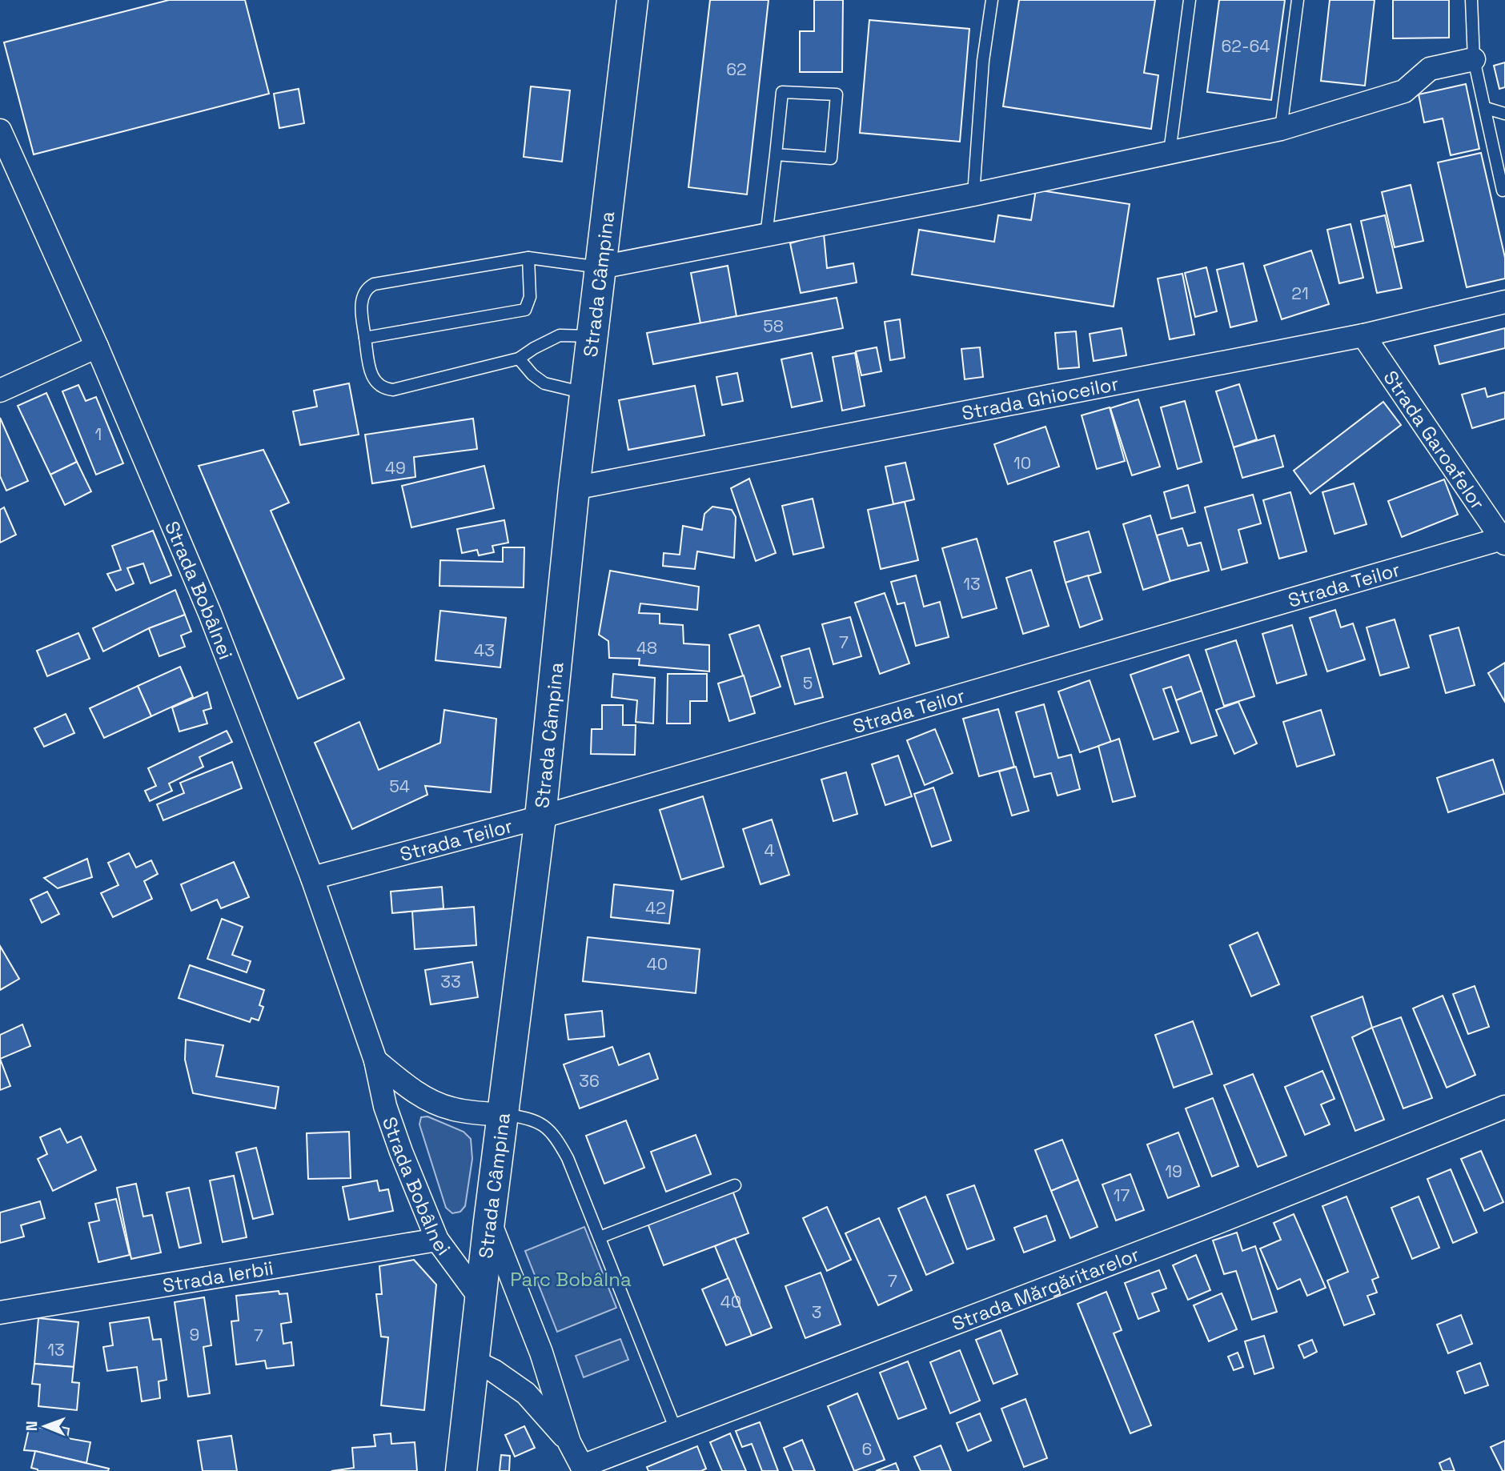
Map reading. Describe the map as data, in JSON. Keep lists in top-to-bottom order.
{
  "streets": {
    "main road": ["Strada Câmpina"],
    "street": [
      "Strada Ghioceilor",
      "Strada Garoafelor",
      "Strada Teilor",
      "Strada Bobâlnei",
      "Strada Ierbii",
      "Strada Mărgăritarelor"
    ]
  },
  "crossings": [
    ["Strada Câmpina", "Strada Ghioceilor"],
    ["Strada Câmpina", "Strada Teilor"],
    ["Strada Câmpina", "Strada Bobâlnei"],
    ["Strada Ghioceilor", "Strada Garoafelor"],
    ["Strada Garoafelor", "Strada Teilor"],
    ["Strada Teilor", "Strada Bobâlnei"],
    ["Strada Bobâlnei", "Strada Ierbii"]
  ],
  "parks": ["Parc Bobâlna"],
  "house_numbers": [
    "62-64",
    "62",
    "21",
    "58",
    "1",
    "10",
    "49",
    "13",
    "7",
    "48",
    "43",
    "5",
    "54",
    "4",
    "42",
    "40",
    "33",
    "36",
    "19",
    "17",
    "7",
    "40",
    "3",
    "9",
    "7",
    "13",
    "6"
  ],
  "north": "left"
}
